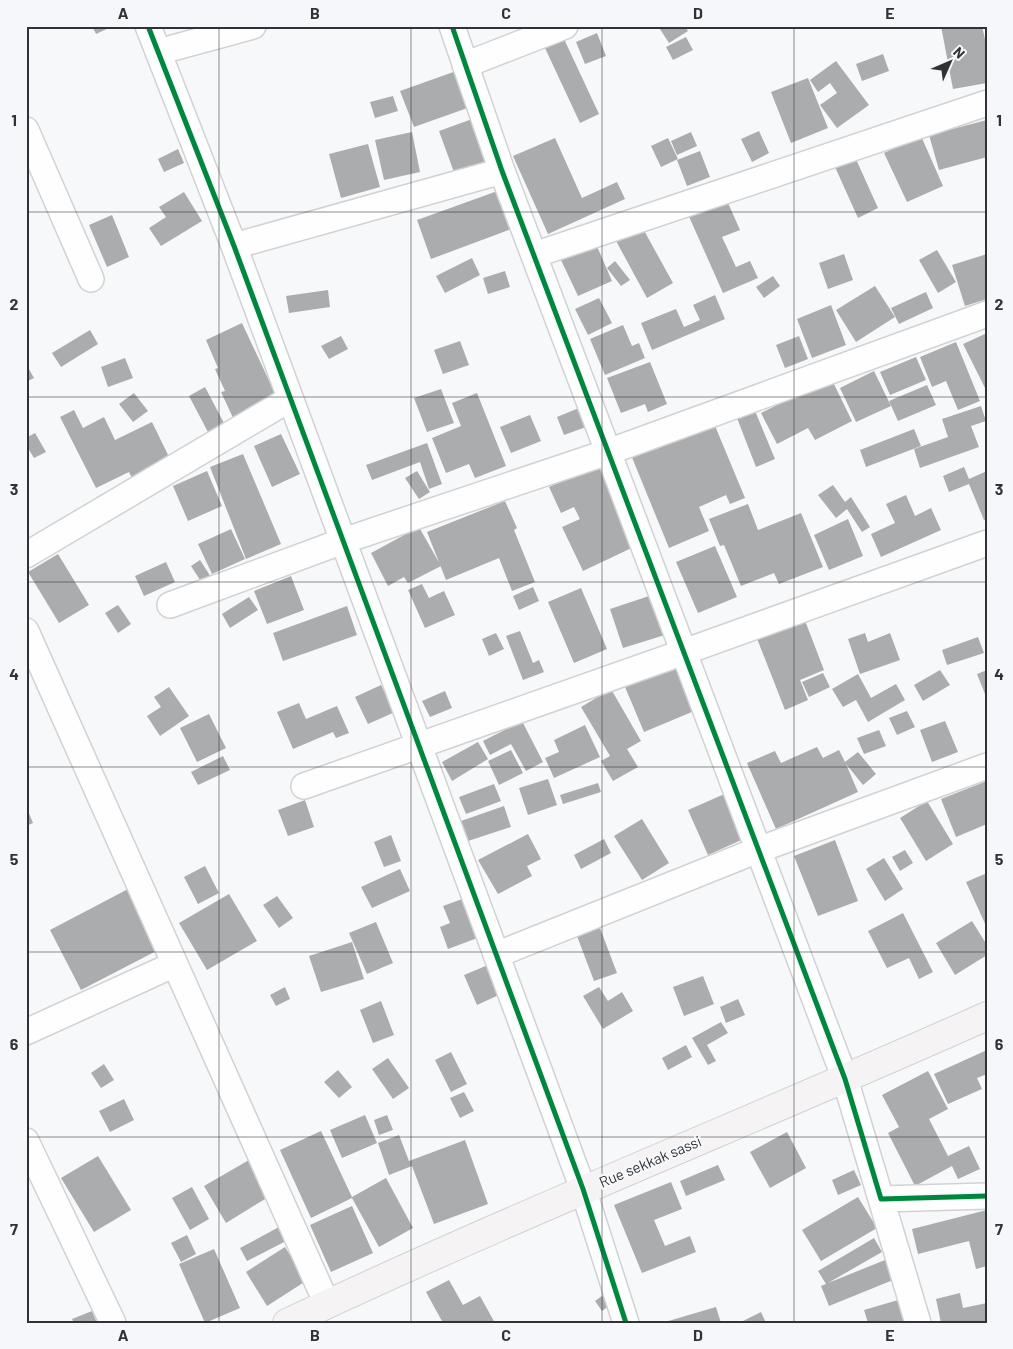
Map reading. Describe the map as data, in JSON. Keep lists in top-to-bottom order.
{
  "streets": {
    "street": ["Rue sekkak sassi"]
  },
  "north": "top right",
  "grid": {
    "columns": [
      "A",
      "B",
      "C",
      "D",
      "E"
    ],
    "rows": [
      "1",
      "2",
      "3",
      "4",
      "5",
      "6",
      "7"
    ]
  }
}
